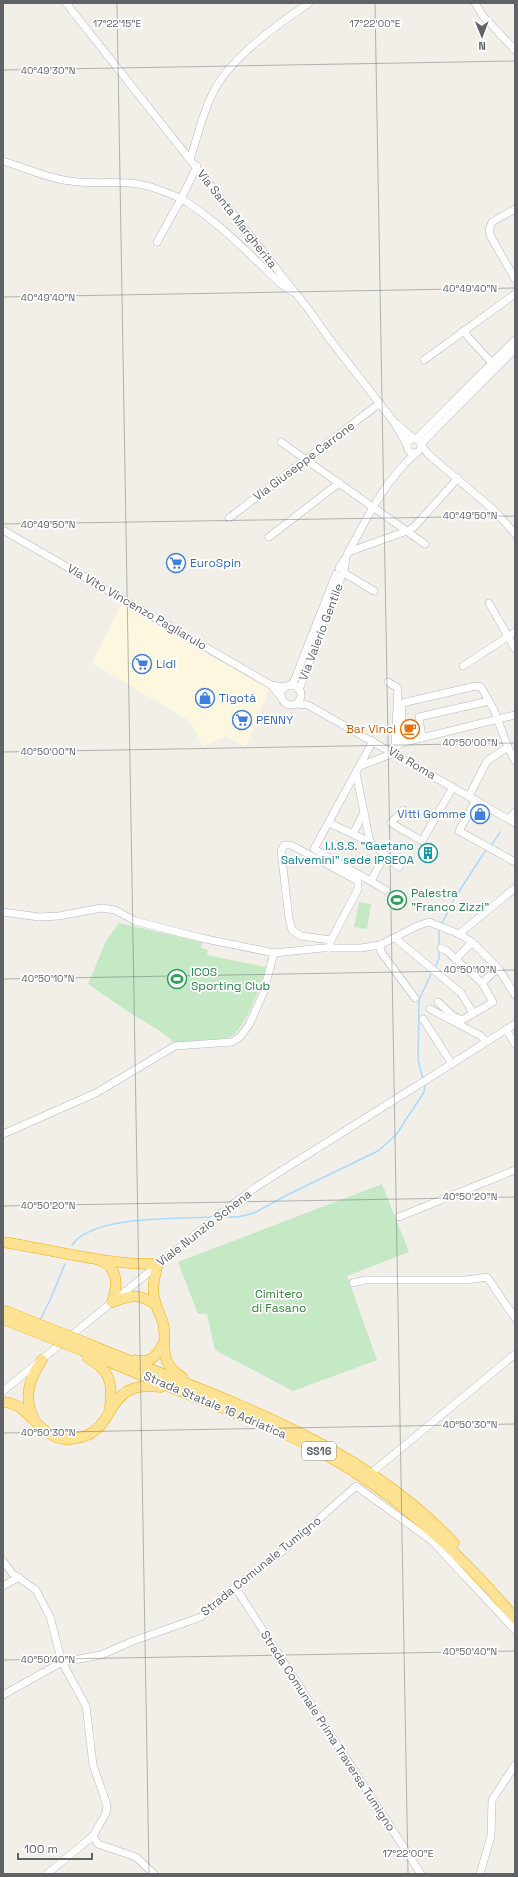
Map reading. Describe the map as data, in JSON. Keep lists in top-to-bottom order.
{
  "streets": {
    "highway": ["Strada Statale 16 Adriatica", "SS16"],
    "street": [
      "Via Santa Margherita",
      "Via Giuseppe Carrone",
      "Via Vito Vincenzo Pagliarulo",
      "Via Valerio Gentile",
      "Via Roma",
      "Viale Nunzio Schena",
      "Strada Comunale Tumigno",
      "Strada Comunale Prima Traversa Tumigno"
    ]
  },
  "crossings": [
    ["Via Santa Margherita", "Via Giuseppe Carrone"],
    ["Via Santa Margherita", "Via Valerio Gentile"],
    ["Via Vito Vincenzo Pagliarulo", "Via Valerio Gentile"],
    ["Via Vito Vincenzo Pagliarulo", "Via Roma"],
    ["Via Valerio Gentile", "Via Roma"],
    ["Strada Comunale Tumigno", "Strada Comunale Prima Traversa Tumigno"]
  ],
  "parks": ["Cimitero di Fasano"],
  "places": {
    "supermarket": ["EuroSpin", "Lidl", "PENNY"],
    "shop": ["Tigotà", "Vitti Gomme"],
    "cafe": ["Bar Vinci"],
    "building": ["I.I.S.S. \"Gaetano Salvemini\" sede IPSEOA"],
    "sports": ["Palestra \"Franco Zizzi\"", "ICOS Sporting Club"]
  },
  "scale_bar": "100 m",
  "north": "bottom",
  "coordinates": [
    "17°22'15\"E",
    "17°22'00\"E",
    "40°49'30\"N",
    "40°49'40\"N",
    "40°49'50\"N",
    "40°50'00\"N",
    "40°50'10\"N",
    "40°50'20\"N",
    "40°50'30\"N",
    "40°50'40\"N"
  ]
}
